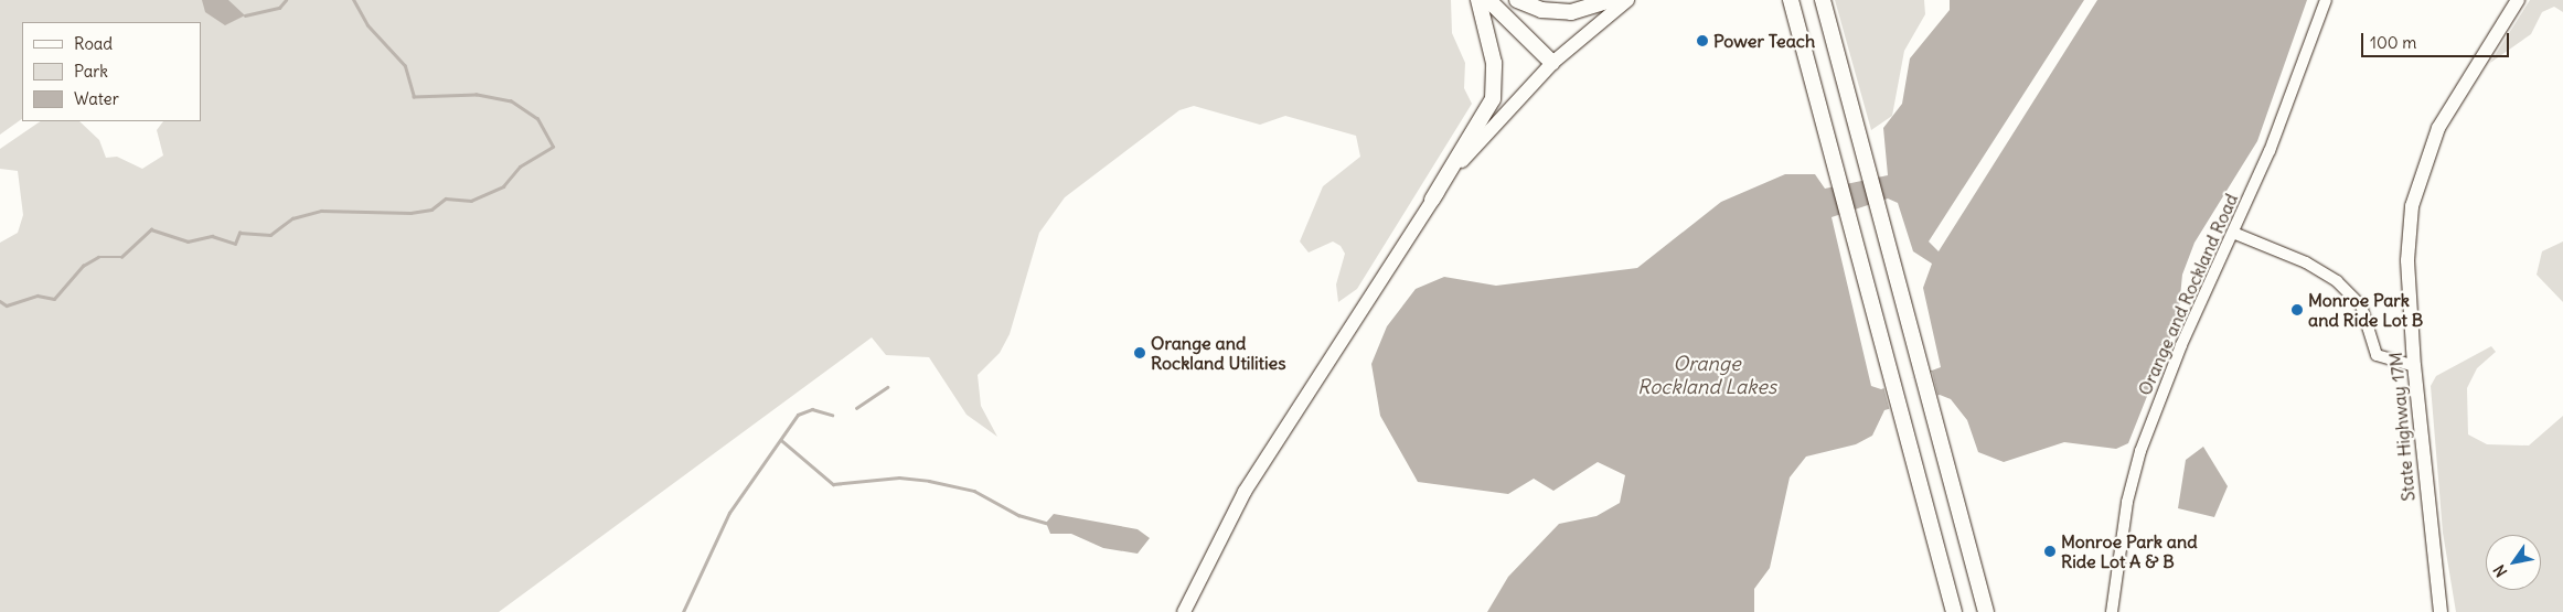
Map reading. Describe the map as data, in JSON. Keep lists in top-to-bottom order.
{
  "streets": {
    "main road": ["State Highway 17M"],
    "street": ["Orange and Rockland Road"]
  },
  "water": ["Orange Rockland Lakes"],
  "places": [
    "Power Teach",
    "Monroe Park and Ride Lot B",
    "Orange and Rockland Utilities",
    "Monroe Park and Ride Lot A & B"
  ],
  "legend": ["Road", "Park", "Water"],
  "scale_bar": "100 m",
  "north": "bottom left"
}
